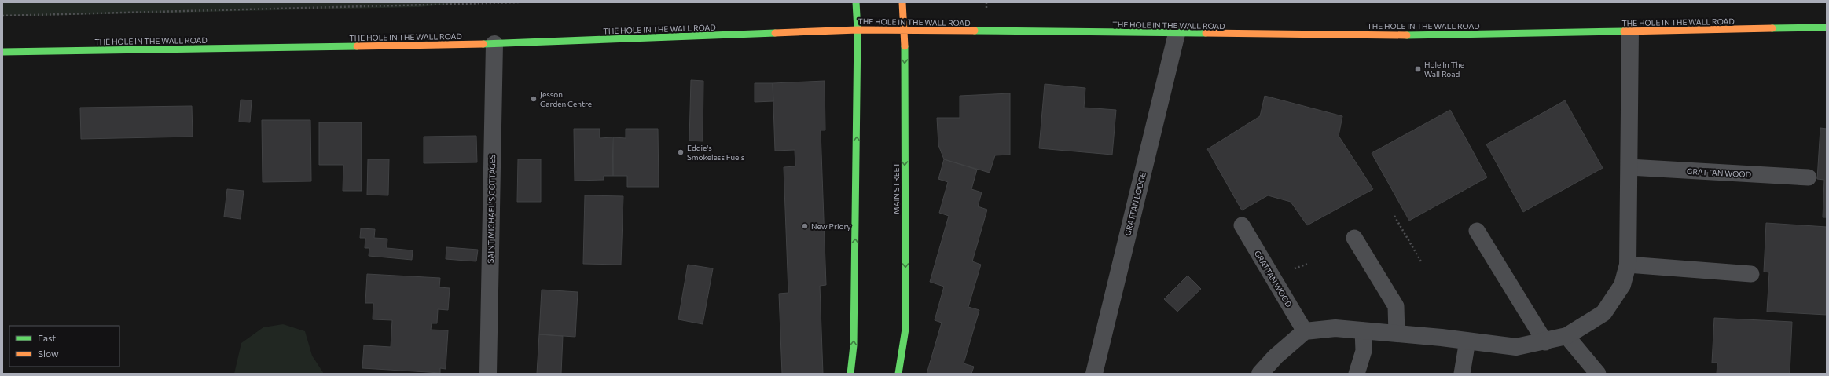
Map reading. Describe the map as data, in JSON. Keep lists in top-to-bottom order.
{
  "streets": {
    "street": [
      "THE HOLE IN THE WALL ROAD",
      "MAIN STREET",
      "GRATTAN LODGE",
      "SAINT MICHAEL'S COTTAGES"
    ],
    "lane": ["GRATTAN WOOD"]
  },
  "crossings": [
    ["THE HOLE IN THE WALL ROAD", "MAIN STREET"],
    ["THE HOLE IN THE WALL ROAD", "GRATTAN LODGE"],
    ["THE HOLE IN THE WALL ROAD", "SAINT MICHAEL'S COTTAGES"]
  ],
  "places": {
    "transit": ["Hole In The Wall Road"],
    "other": ["Jesson Garden Centre", "Eddie's Smokeless Fuels", "New Priory"]
  },
  "legend": ["Fast", "Slow"]
}
